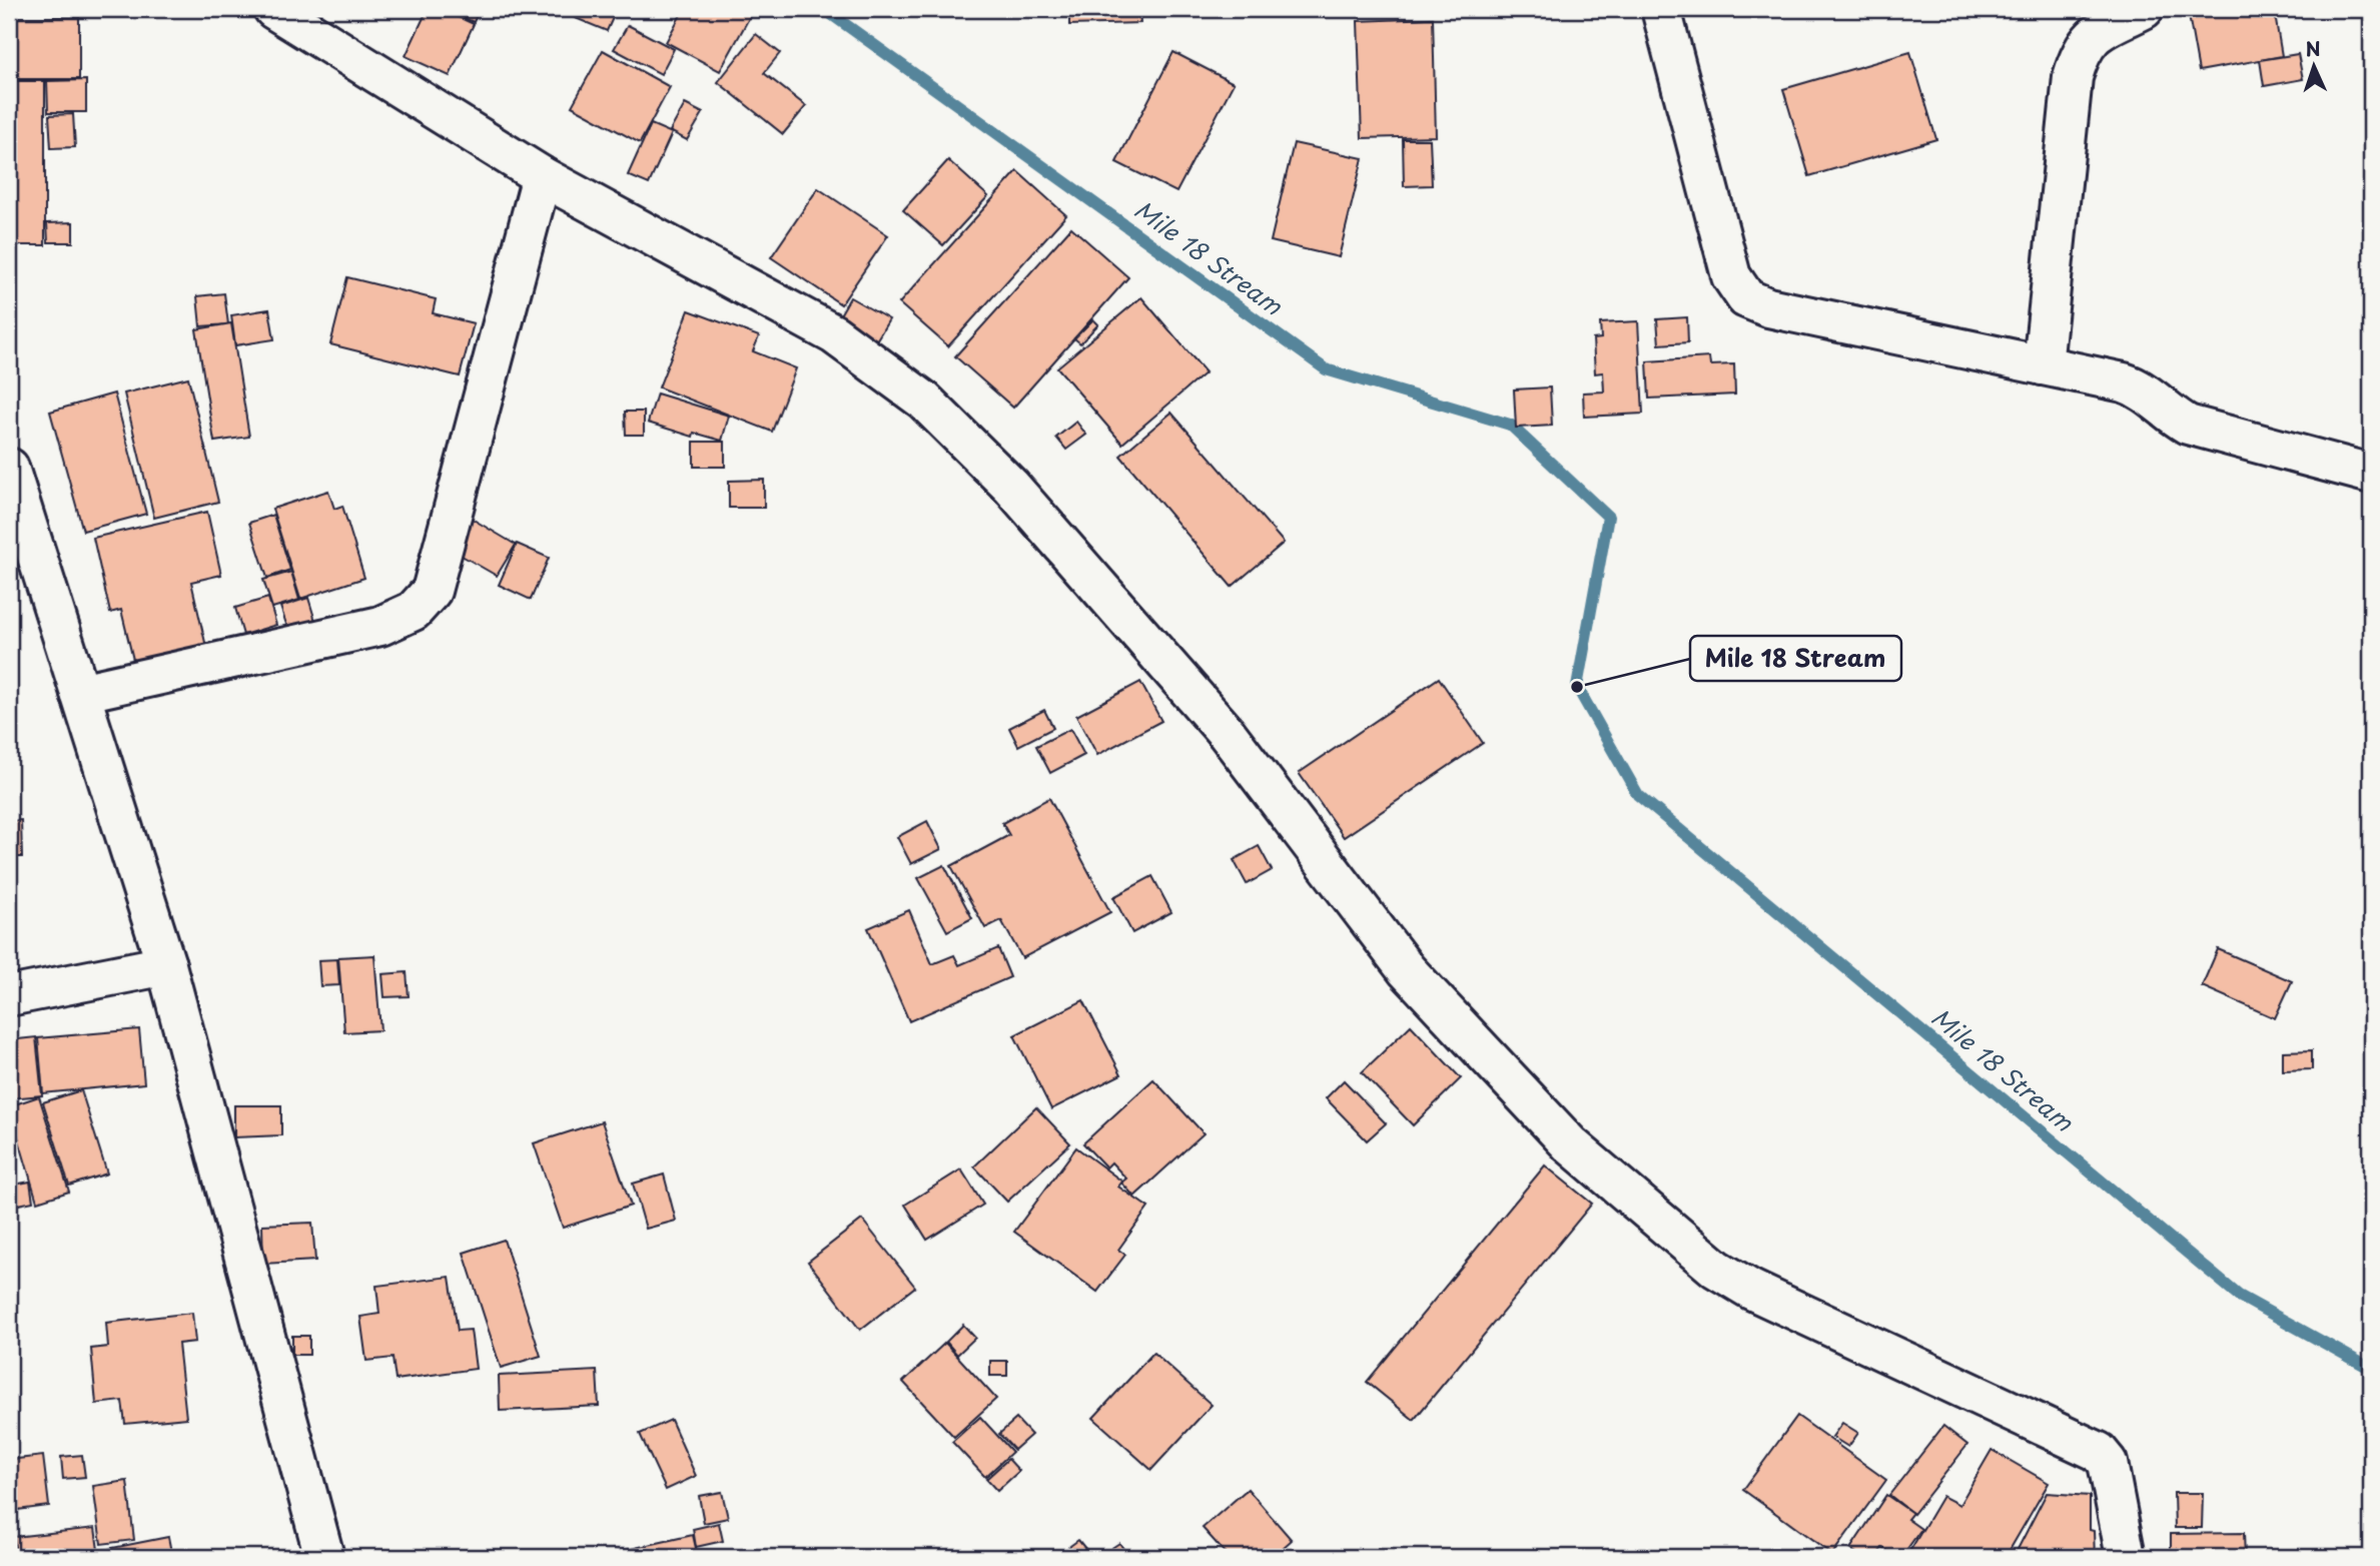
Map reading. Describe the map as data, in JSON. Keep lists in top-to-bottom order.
{
  "water": ["Mile 18 Stream"],
  "places": ["Mile 18 Stream"],
  "north": "top"
}
